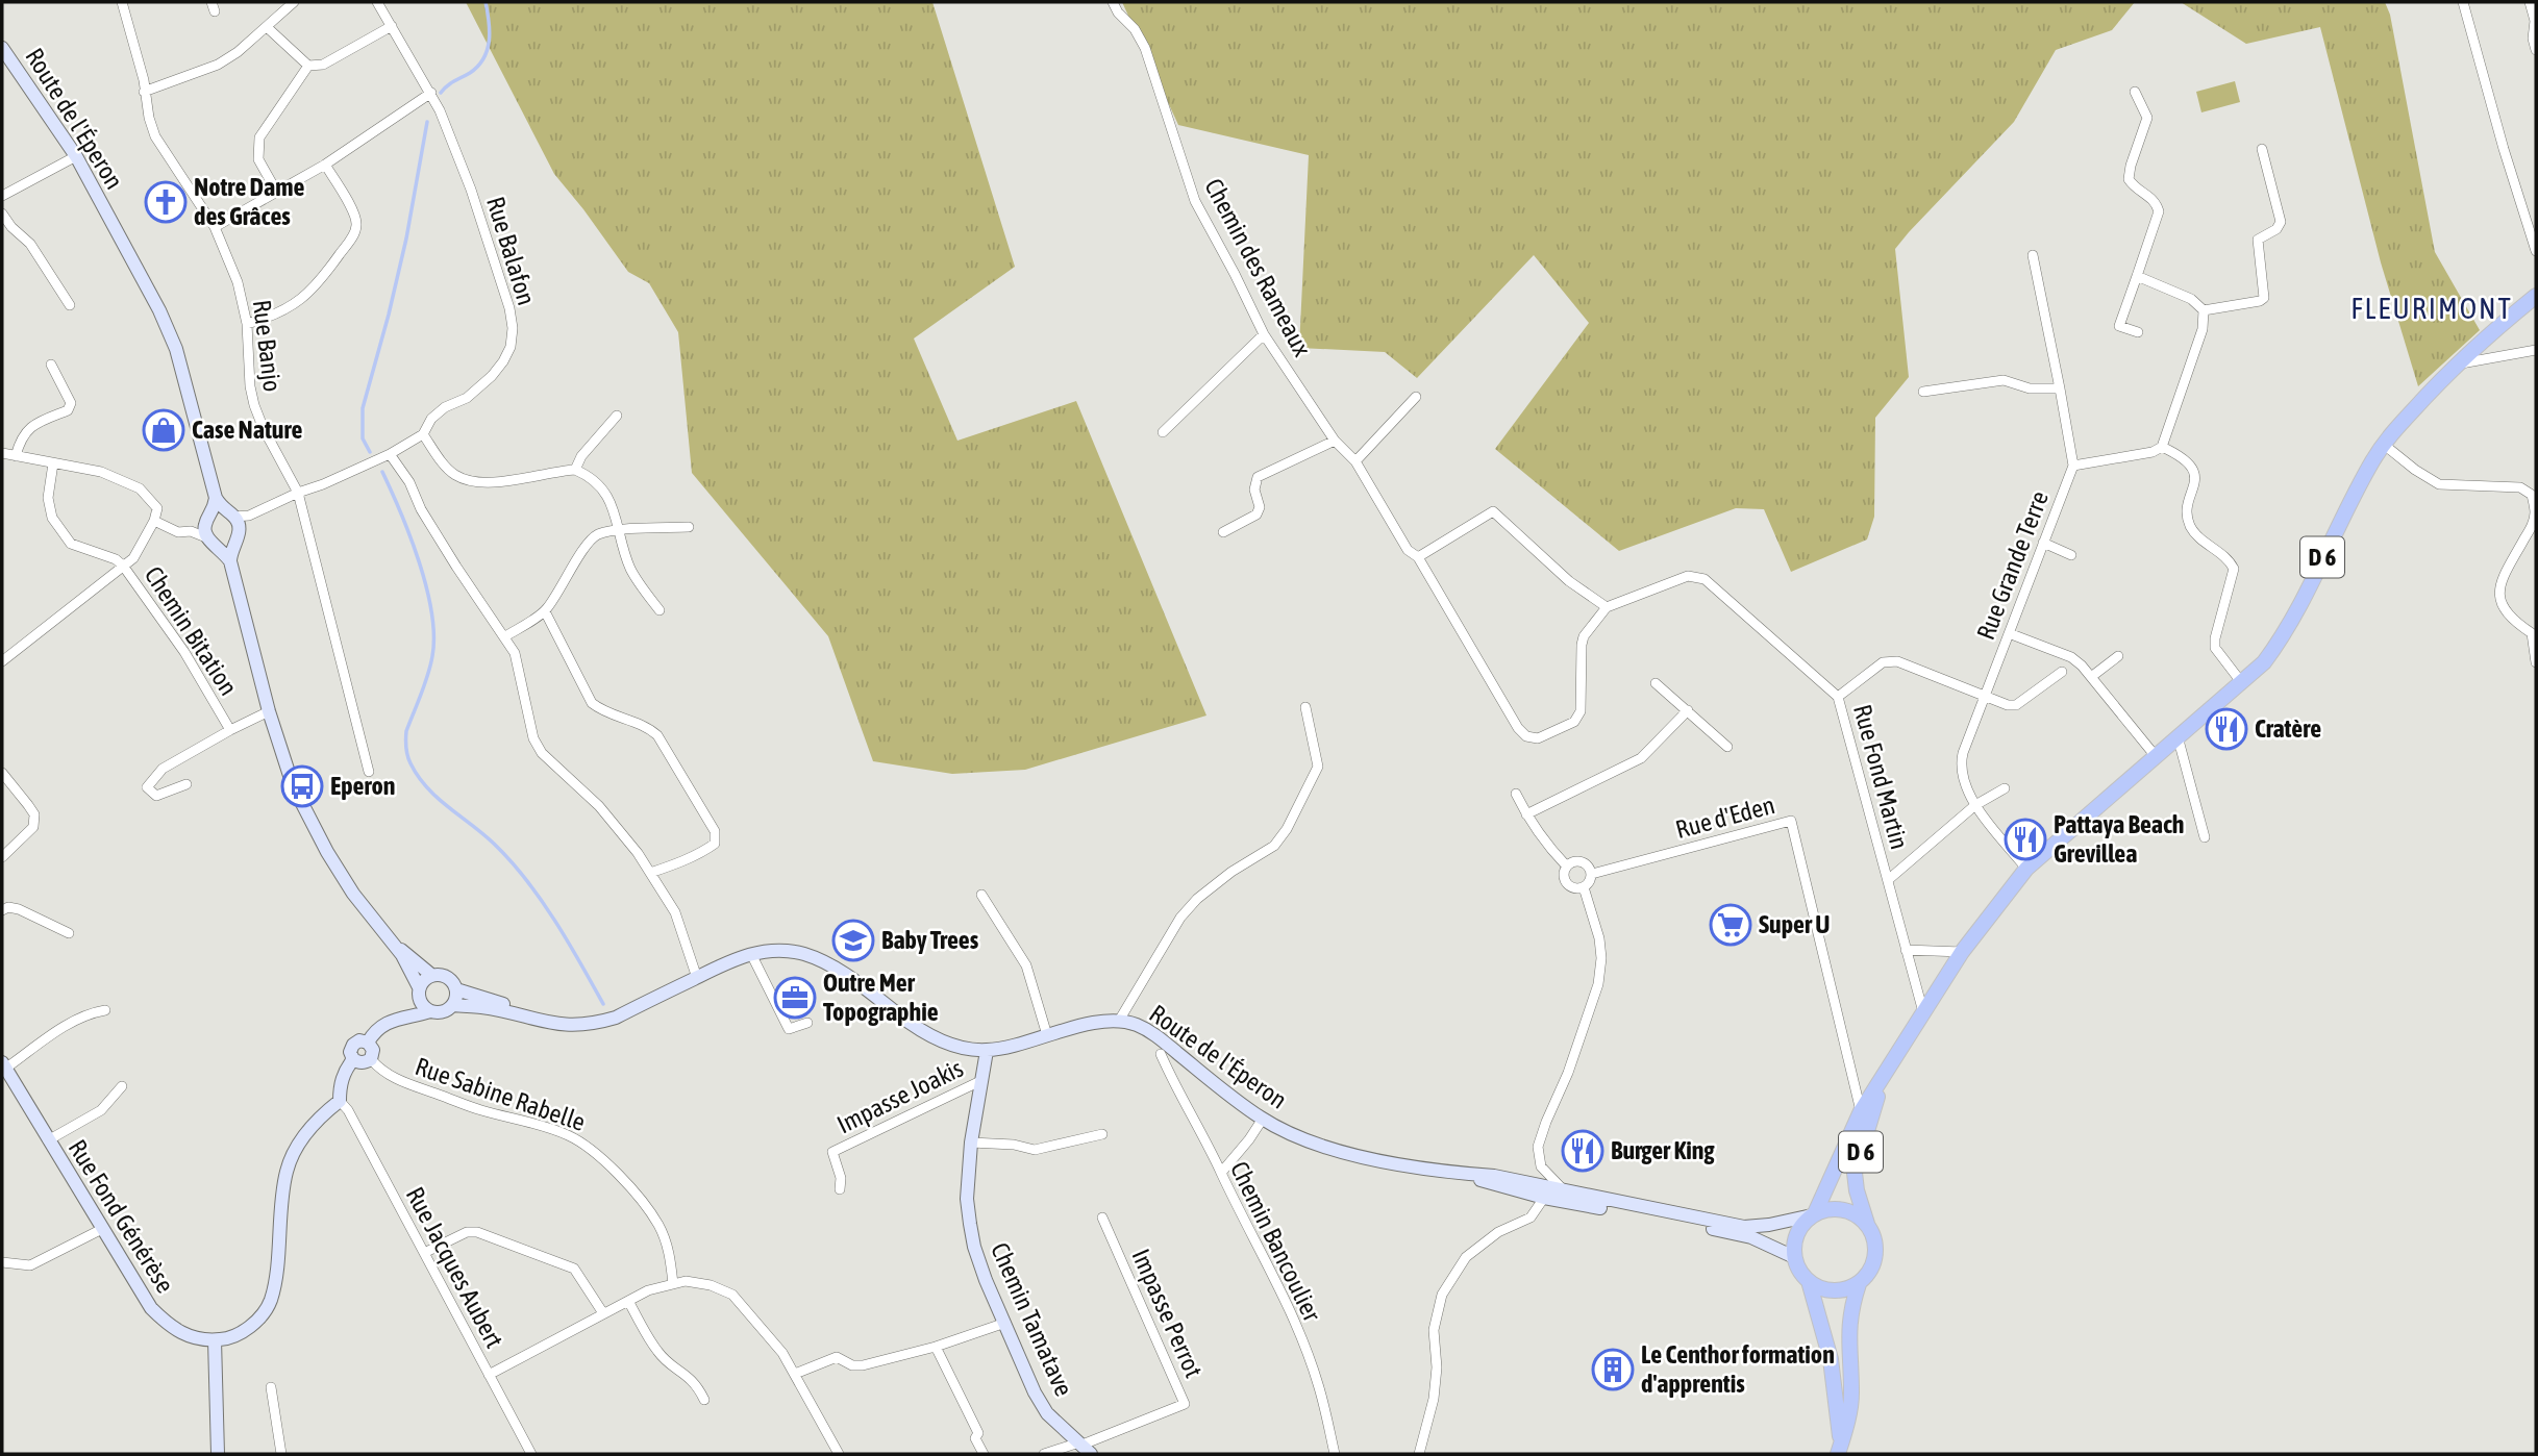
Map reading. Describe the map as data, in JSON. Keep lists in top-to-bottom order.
{
  "streets": {
    "main road": [
      "Route de l'Éperon",
      "D 6",
      "Rue Fond Générèse",
      "Chemin Tamatave"
    ],
    "street": [
      "Rue Balafon",
      "Chemin des Rameaux",
      "Rue Banjo",
      "Rue Grande Terre",
      "Chemin Bitation",
      "Rue Fond Martin",
      "Rue d'Eden",
      "Rue Sabine Rabelle",
      "Impasse Joakis",
      "Chemin Bancoulier",
      "Rue Jacques Aubert",
      "Impasse Perrot"
    ]
  },
  "crossings": [
    ["Route de l'Éperon", "Rue Balafon"],
    ["Route de l'Éperon", "D 6"],
    ["Route de l'Éperon", "Chemin Tamatave"],
    ["Rue Balafon", "Rue Banjo"],
    ["Chemin des Rameaux", "Rue Fond Martin"],
    ["D 6", "Rue Grande Terre"],
    ["D 6", "Rue Fond Martin"],
    ["D 6", "Rue d'Eden"],
    ["Impasse Joakis", "Chemin Tamatave"],
    ["Impasse Perrot", "Chemin Tamatave"]
  ],
  "districts": ["FLEURIMONT"],
  "places": {
    "church": ["Notre Dame des Grâces"],
    "shop": ["Case Nature"],
    "restaurant": ["Cratère", "Pattaya Beach Grevillea", "Burger King"],
    "bus stop": ["Eperon"],
    "supermarket": ["Super U"],
    "school or university": ["Baby Trees"],
    "office": ["Outre Mer Topographie"],
    "building": ["Le Centhor formation d'apprentis"]
  }
}
